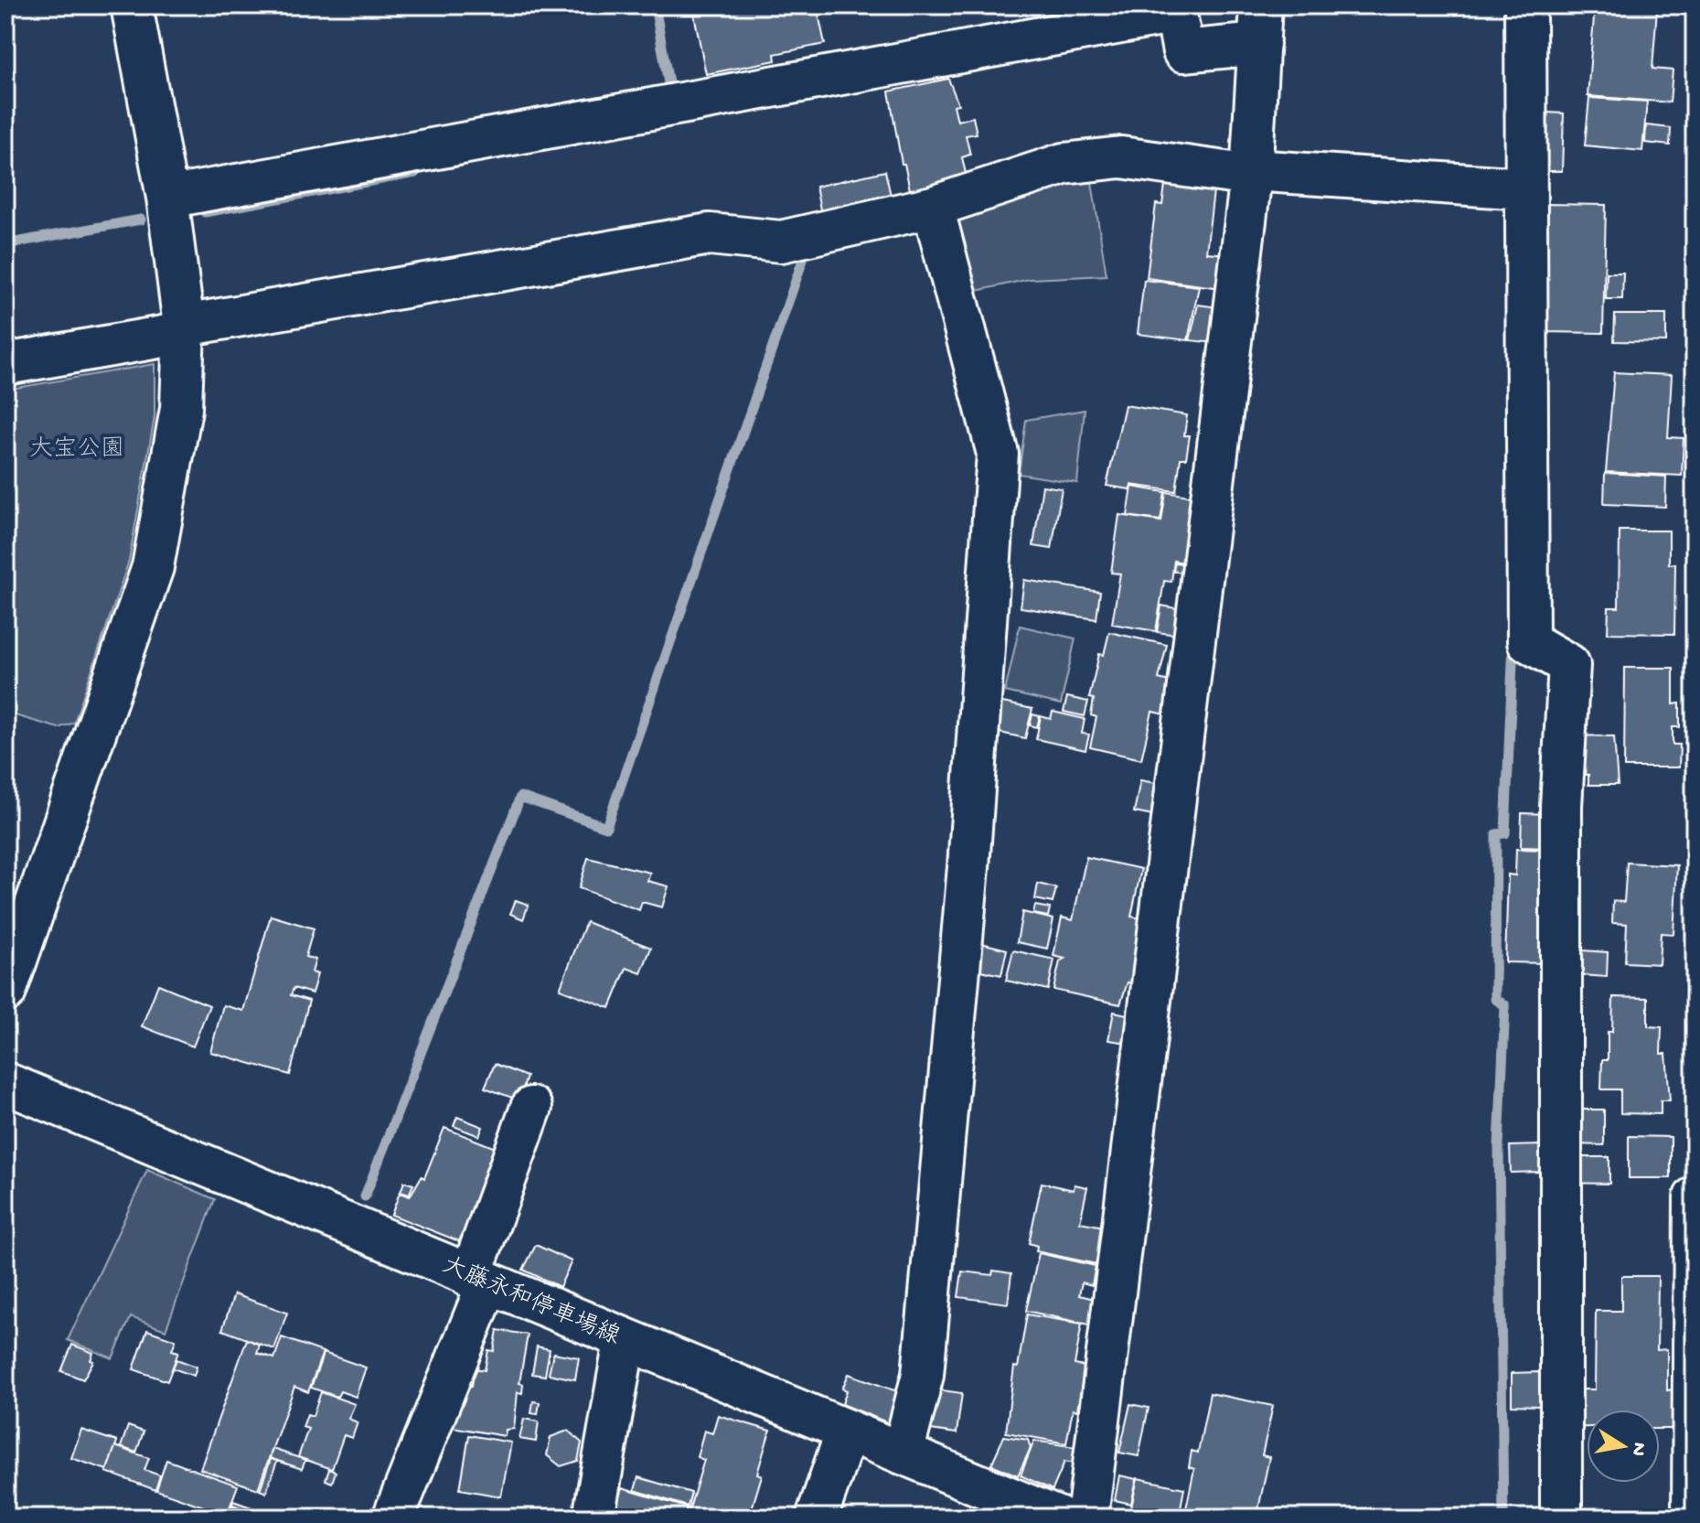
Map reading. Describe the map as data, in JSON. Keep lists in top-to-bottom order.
{
  "streets": {
    "street": ["大藤永和停車場線"]
  },
  "parks": ["大宝公園"],
  "north": "right"
}
